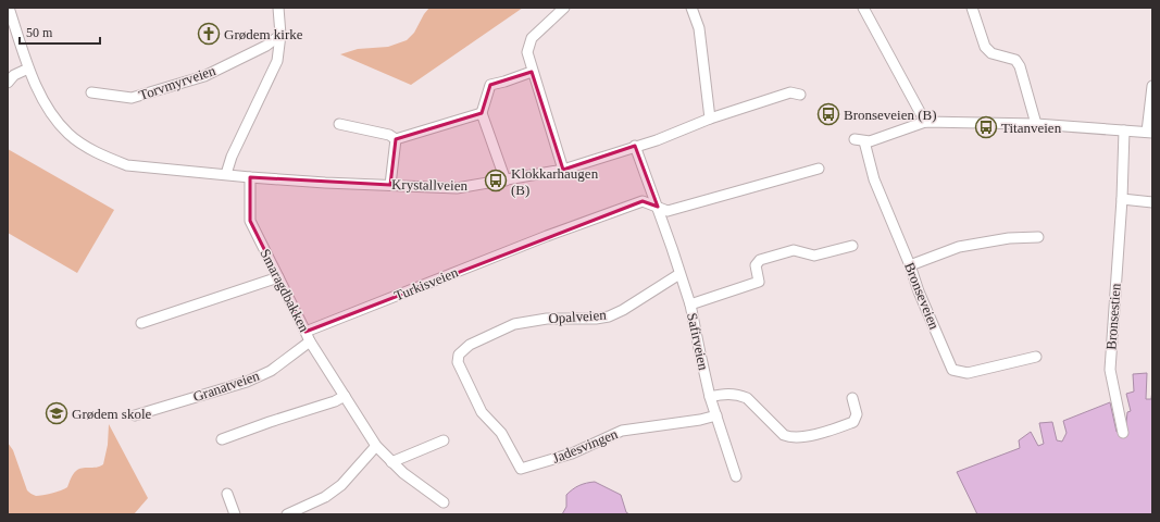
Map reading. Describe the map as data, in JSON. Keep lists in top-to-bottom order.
{
  "streets": {
    "street": [
      "Torvmyrveien",
      "Krystallveien",
      "Turkisveien",
      "Smaragdbakken",
      "Bronseveien",
      "Opalveien",
      "Bronsestien",
      "Safirveien",
      "Granatveien",
      "Jadesvingen"
    ]
  },
  "crossings": [
    ["Krystallveien", "Smaragdbakken"],
    ["Krystallveien", "Safirveien"],
    ["Turkisveien", "Smaragdbakken"],
    ["Turkisveien", "Safirveien"],
    ["Turkisveien", "Granatveien"],
    ["Smaragdbakken", "Granatveien"],
    ["Bronseveien", "Bronsestien"],
    ["Opalveien", "Safirveien"],
    ["Opalveien", "Jadesvingen"],
    ["Safirveien", "Jadesvingen"]
  ],
  "places": {
    "church": ["Grødem kirke"],
    "bus stop": ["Bronseveien (B)", "Titanveien", "Klokkarhaugen (B)"],
    "school or university": ["Grødem skole"]
  },
  "scale_bar": "50 m"
}
